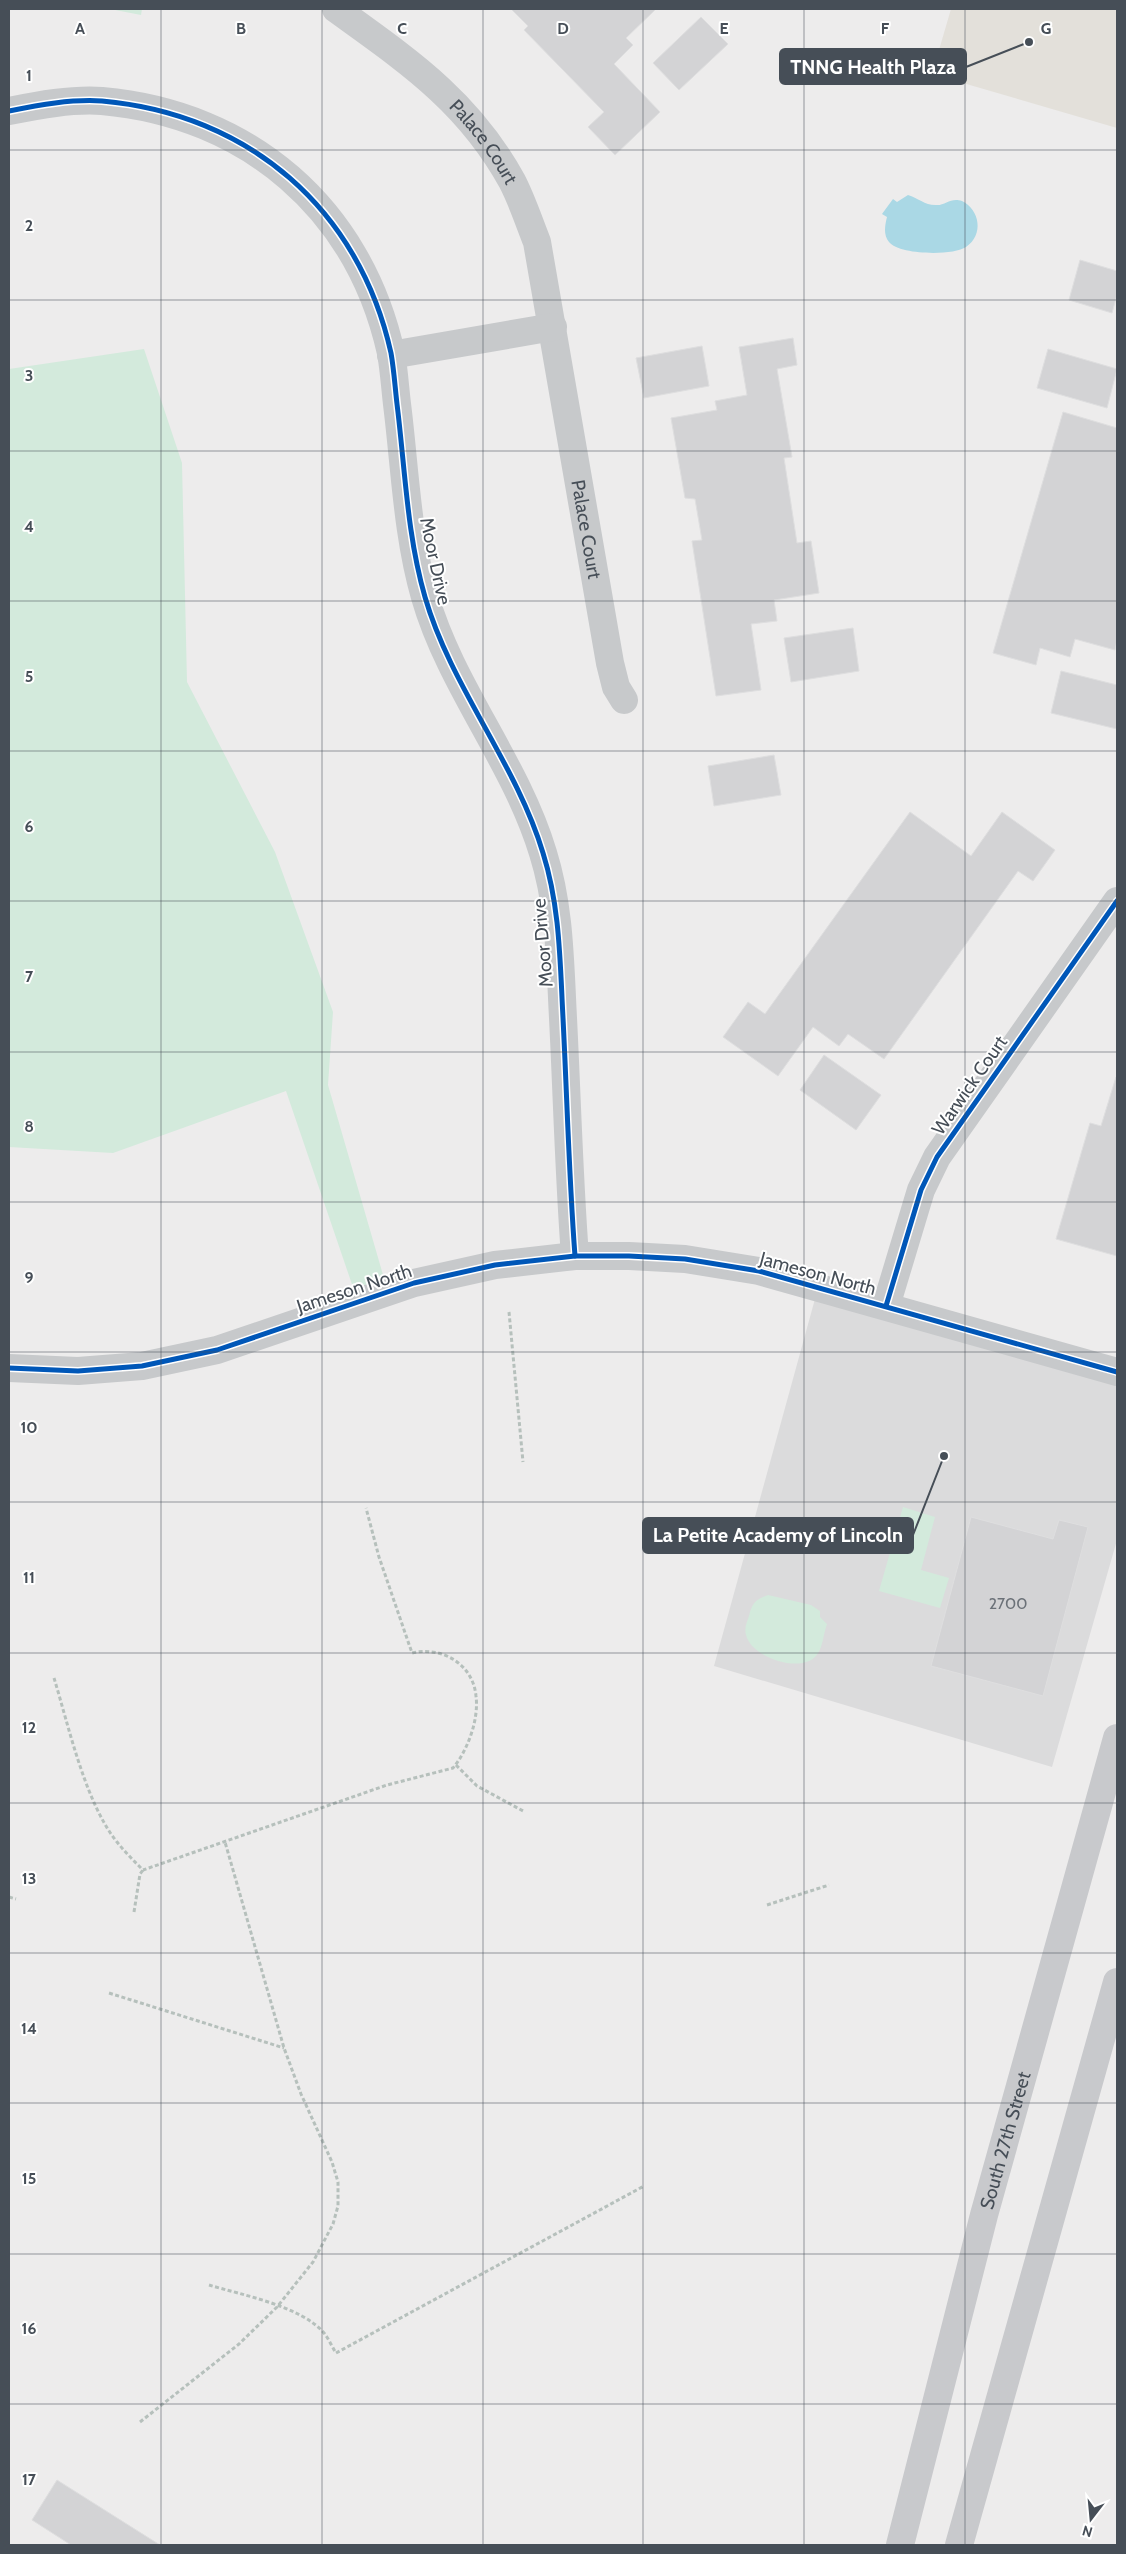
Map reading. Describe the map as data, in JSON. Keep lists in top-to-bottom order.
{
  "streets": {
    "main road": ["South 27th Street"],
    "street": [
      "Palace Court",
      "Moor Drive",
      "Warwick Court",
      "Jameson North"
    ]
  },
  "crossings": [
    ["Moor Drive", "Jameson North"],
    ["Warwick Court", "Jameson North"]
  ],
  "places": ["TNNG Health Plaza", "La Petite Academy of Lincoln"],
  "house_numbers": ["2700"],
  "north": "bottom",
  "grid": {
    "columns": [
      "A",
      "B",
      "C",
      "D",
      "E",
      "F",
      "G"
    ],
    "rows": [
      "1",
      "2",
      "3",
      "4",
      "5",
      "6",
      "7",
      "8",
      "9",
      "10",
      "11",
      "12",
      "13",
      "14",
      "15",
      "16",
      "17"
    ]
  }
}
